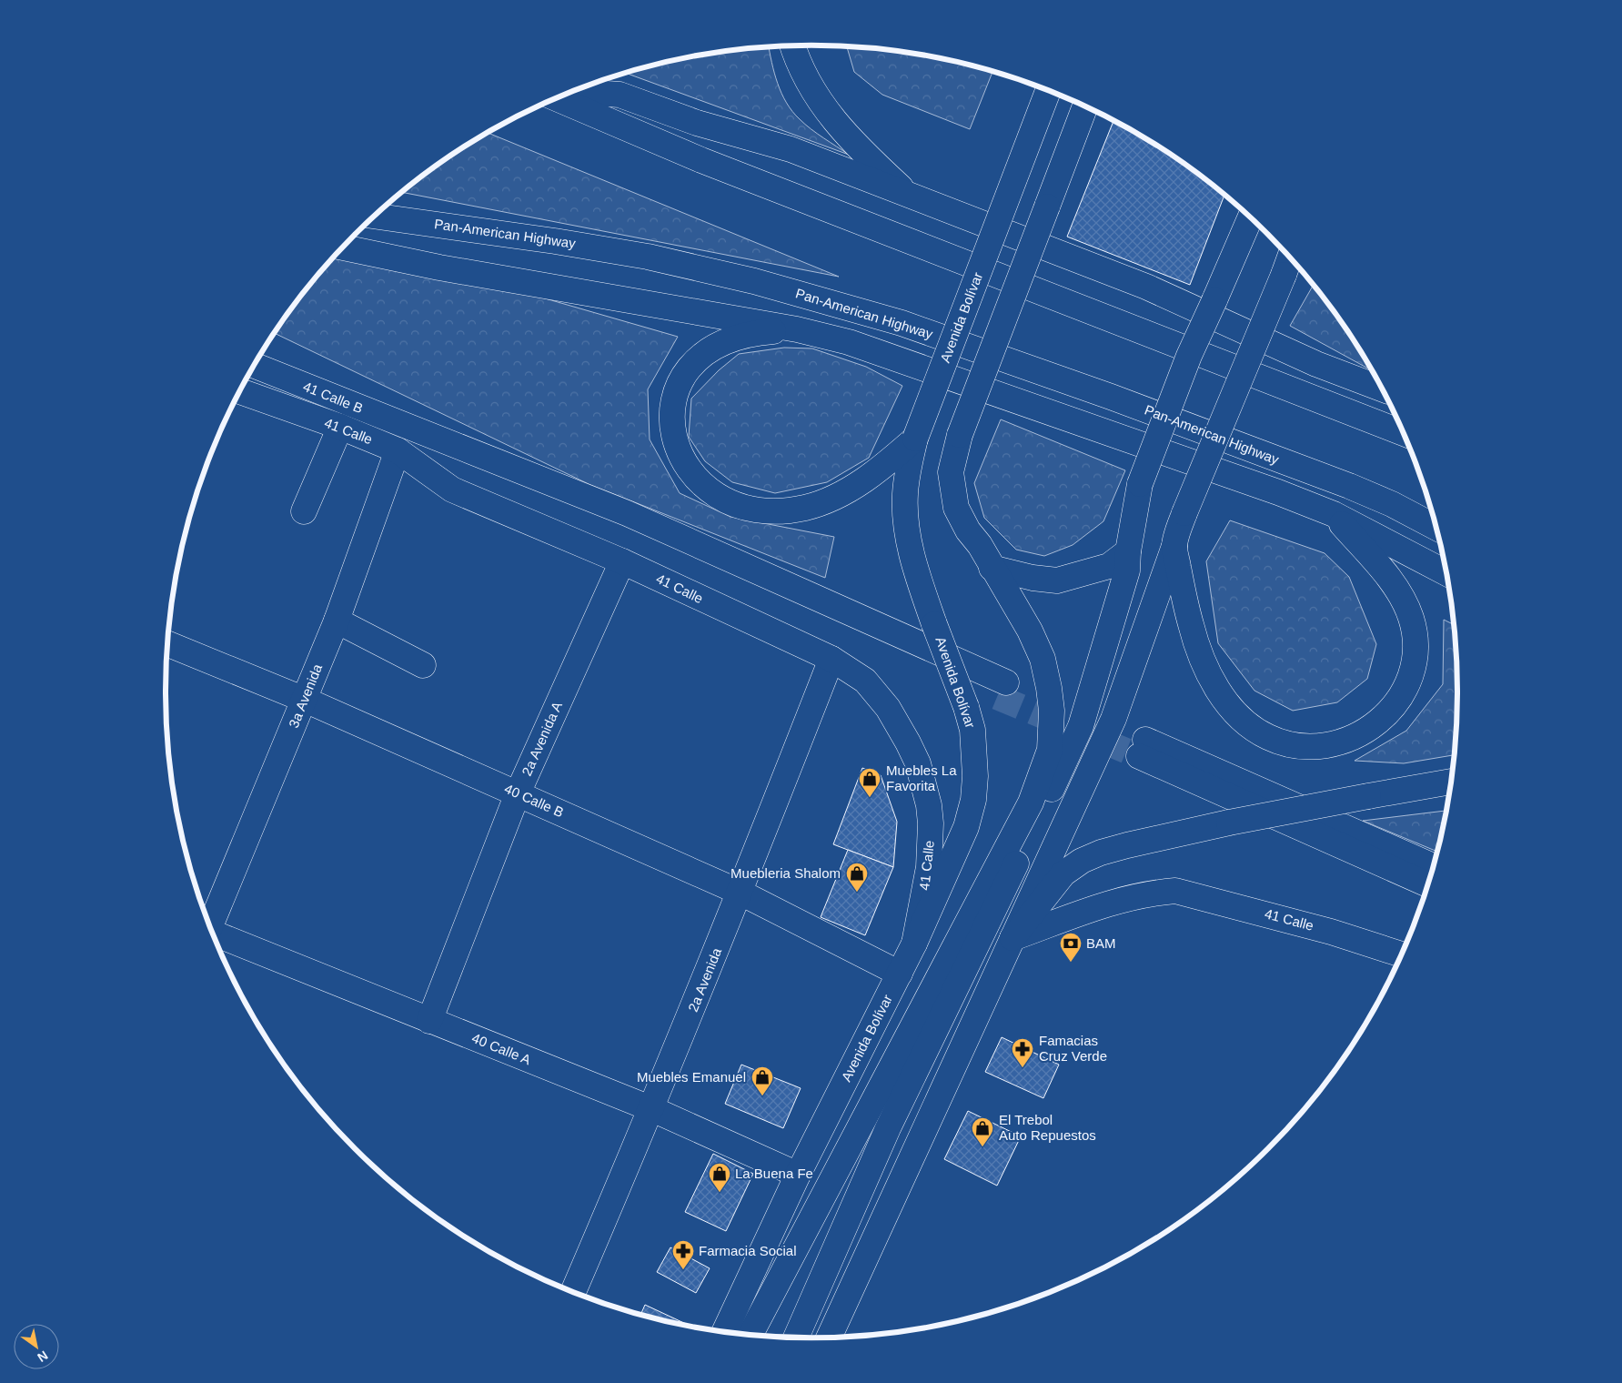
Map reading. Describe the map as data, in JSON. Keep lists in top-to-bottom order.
{
  "streets": {
    "main road": [
      "Pan-American Highway",
      "Avenida Bolívar",
      "41 Calle B",
      "41 Calle",
      "3a Avenida",
      "2a Avenida A",
      "40 Calle B",
      "2a Avenida",
      "40 Calle A"
    ]
  },
  "crossings": [
    ["Avenida Bolívar", "41 Calle"],
    ["Avenida Bolívar", "40 Calle B"],
    ["Avenida Bolívar", "40 Calle A"],
    ["41 Calle B", "41 Calle"],
    ["41 Calle B", "3a Avenida"],
    ["41 Calle", "3a Avenida"],
    ["41 Calle", "2a Avenida A"],
    ["41 Calle", "2a Avenida"],
    ["3a Avenida", "40 Calle B"],
    ["2a Avenida A", "40 Calle B"],
    ["2a Avenida A", "40 Calle A"],
    ["40 Calle B", "2a Avenida"],
    ["2a Avenida", "40 Calle A"]
  ],
  "places": {
    "shop": [
      "Muebles La Favorita",
      "Muebleria Shalom",
      "Muebles Emanuel",
      "El Trebol Auto Repuestos",
      "La Buena Fe"
    ],
    "bank": ["BAM"],
    "pharmacy": ["Famacias Cruz Verde", "Farmacia Social"]
  },
  "north": "bottom right"
}
